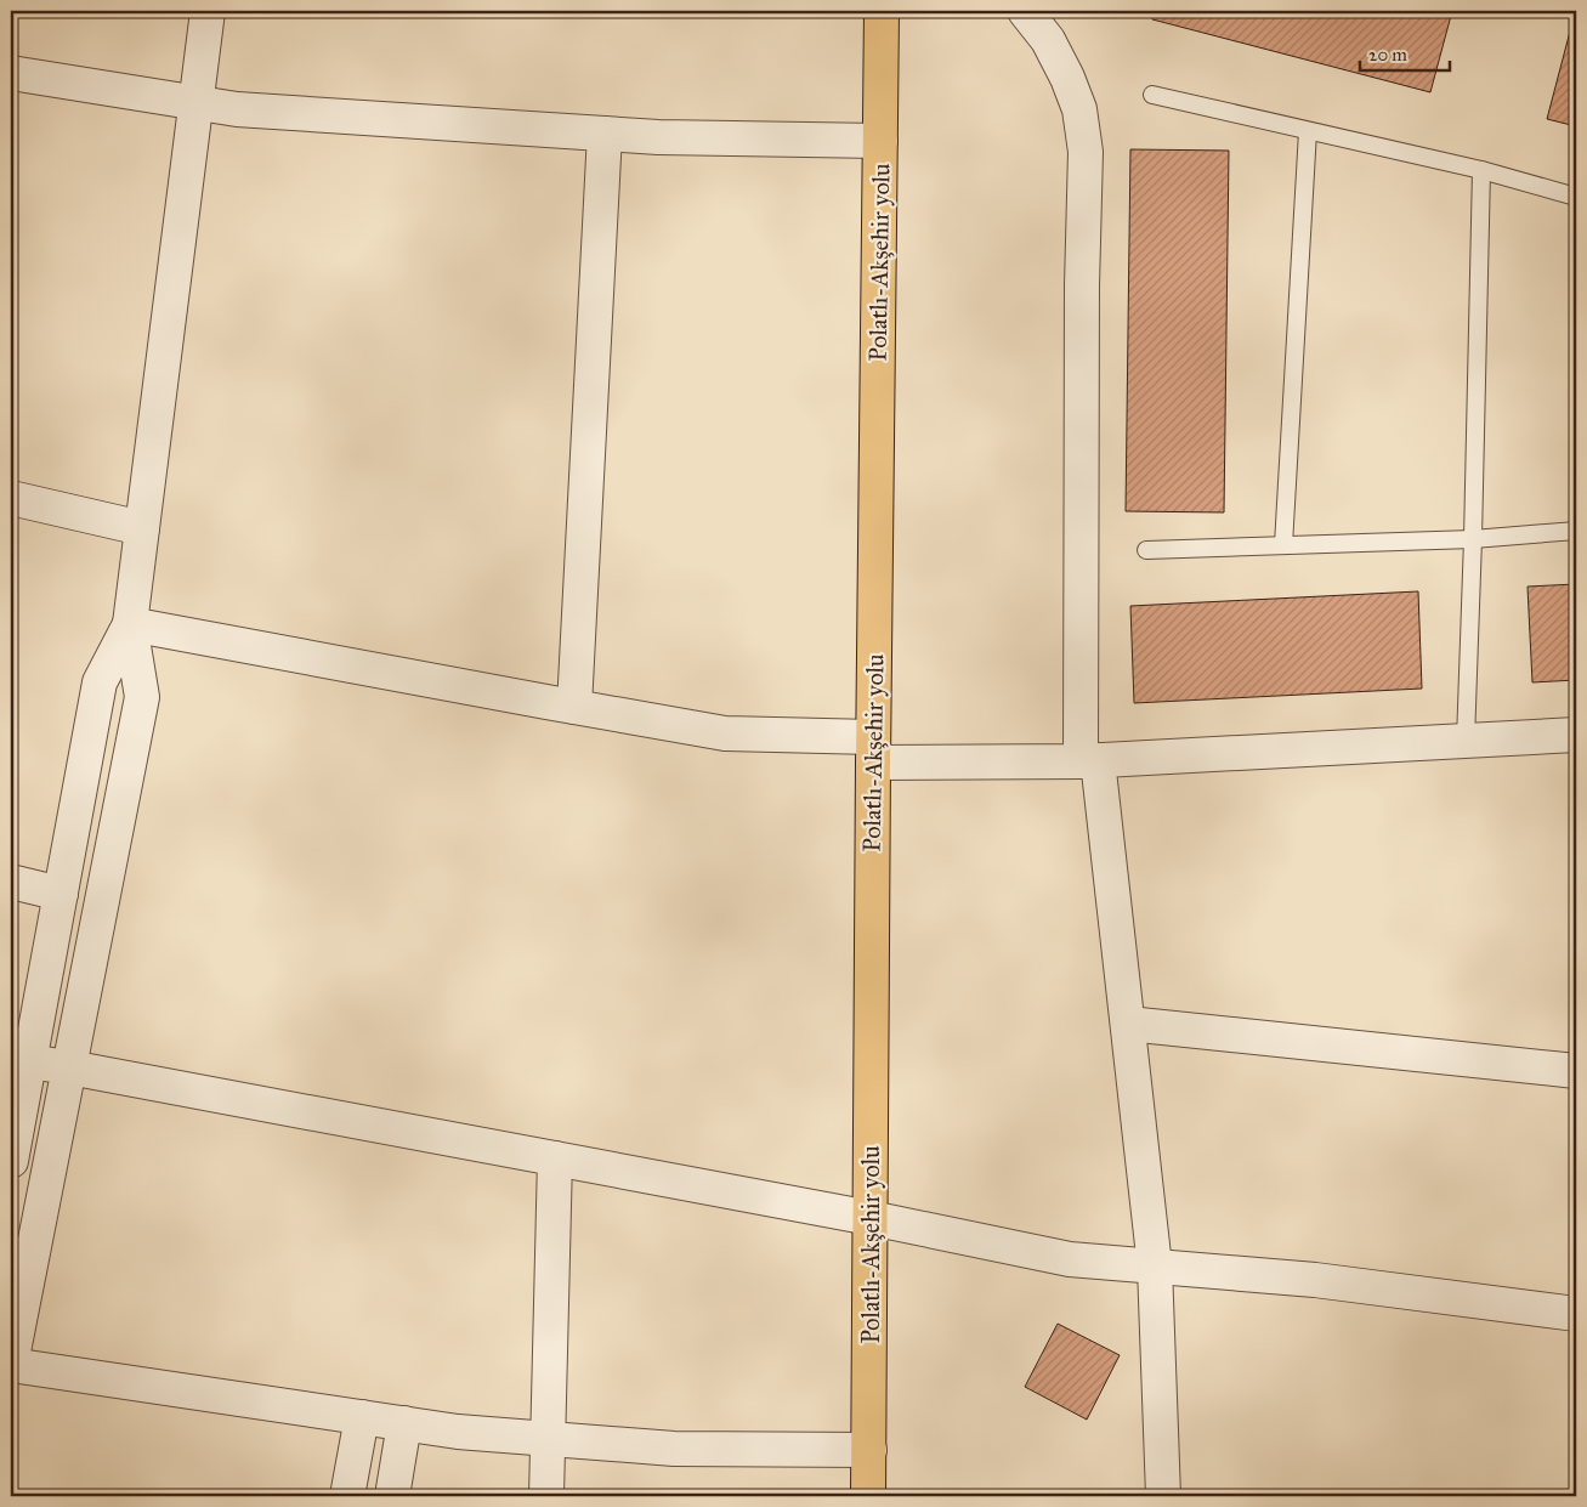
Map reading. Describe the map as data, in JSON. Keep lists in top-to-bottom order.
{
  "streets": {
    "main road": ["Polatlı-Akşehir yolu"]
  },
  "scale_bar": "20 m"
}
